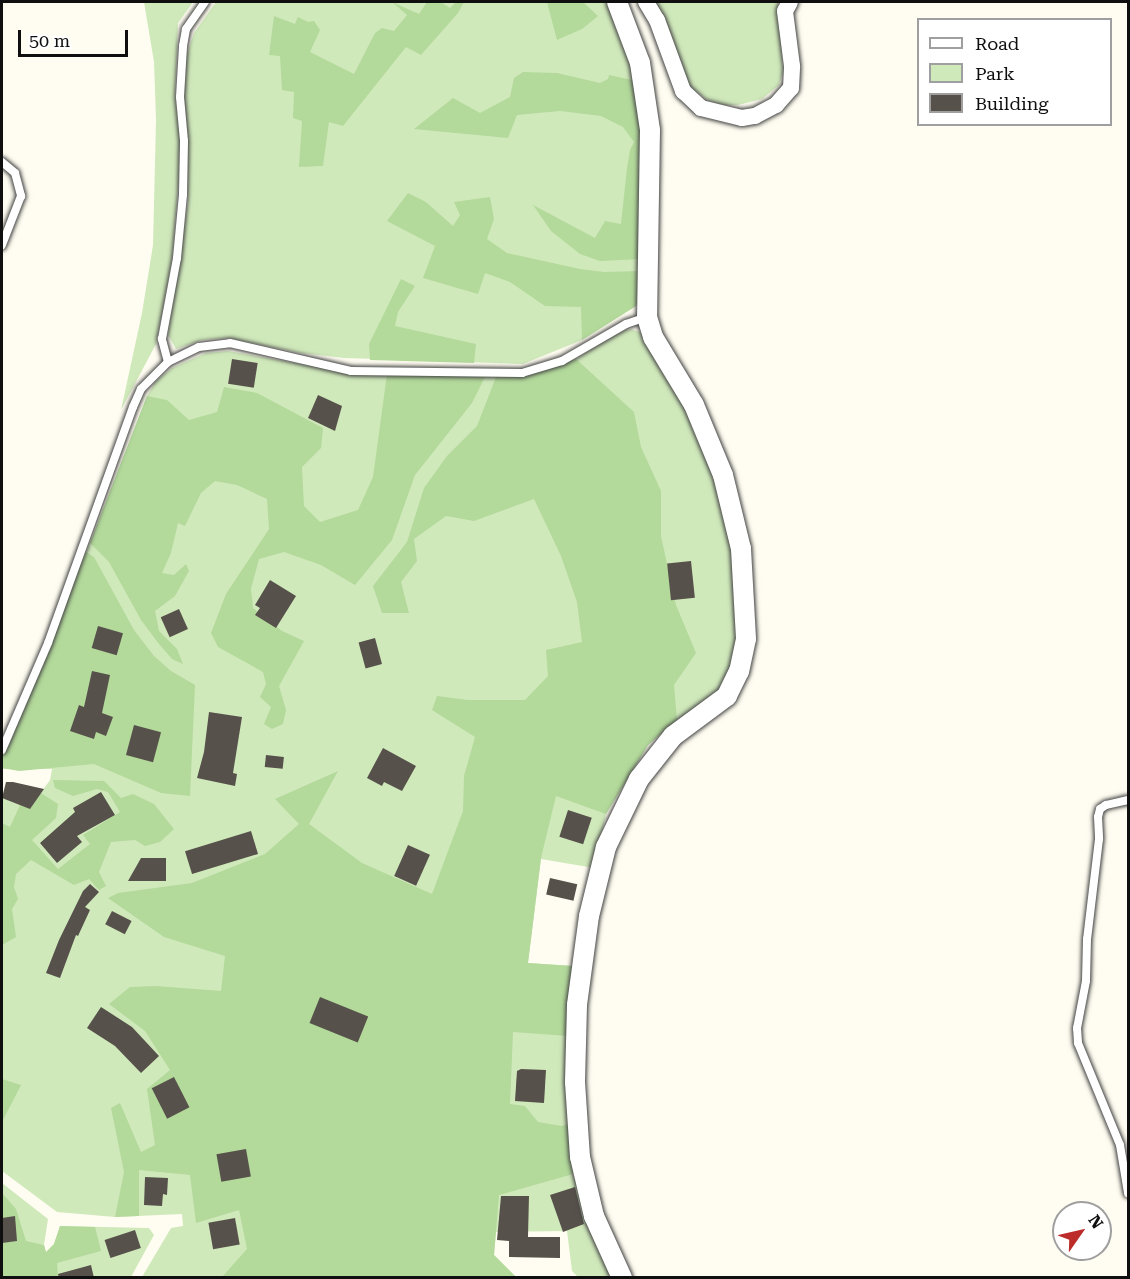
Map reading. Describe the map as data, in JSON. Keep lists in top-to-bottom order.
{
  "legend": ["Road", "Park", "Building"],
  "scale_bar": "50 m",
  "north": "top right"
}
